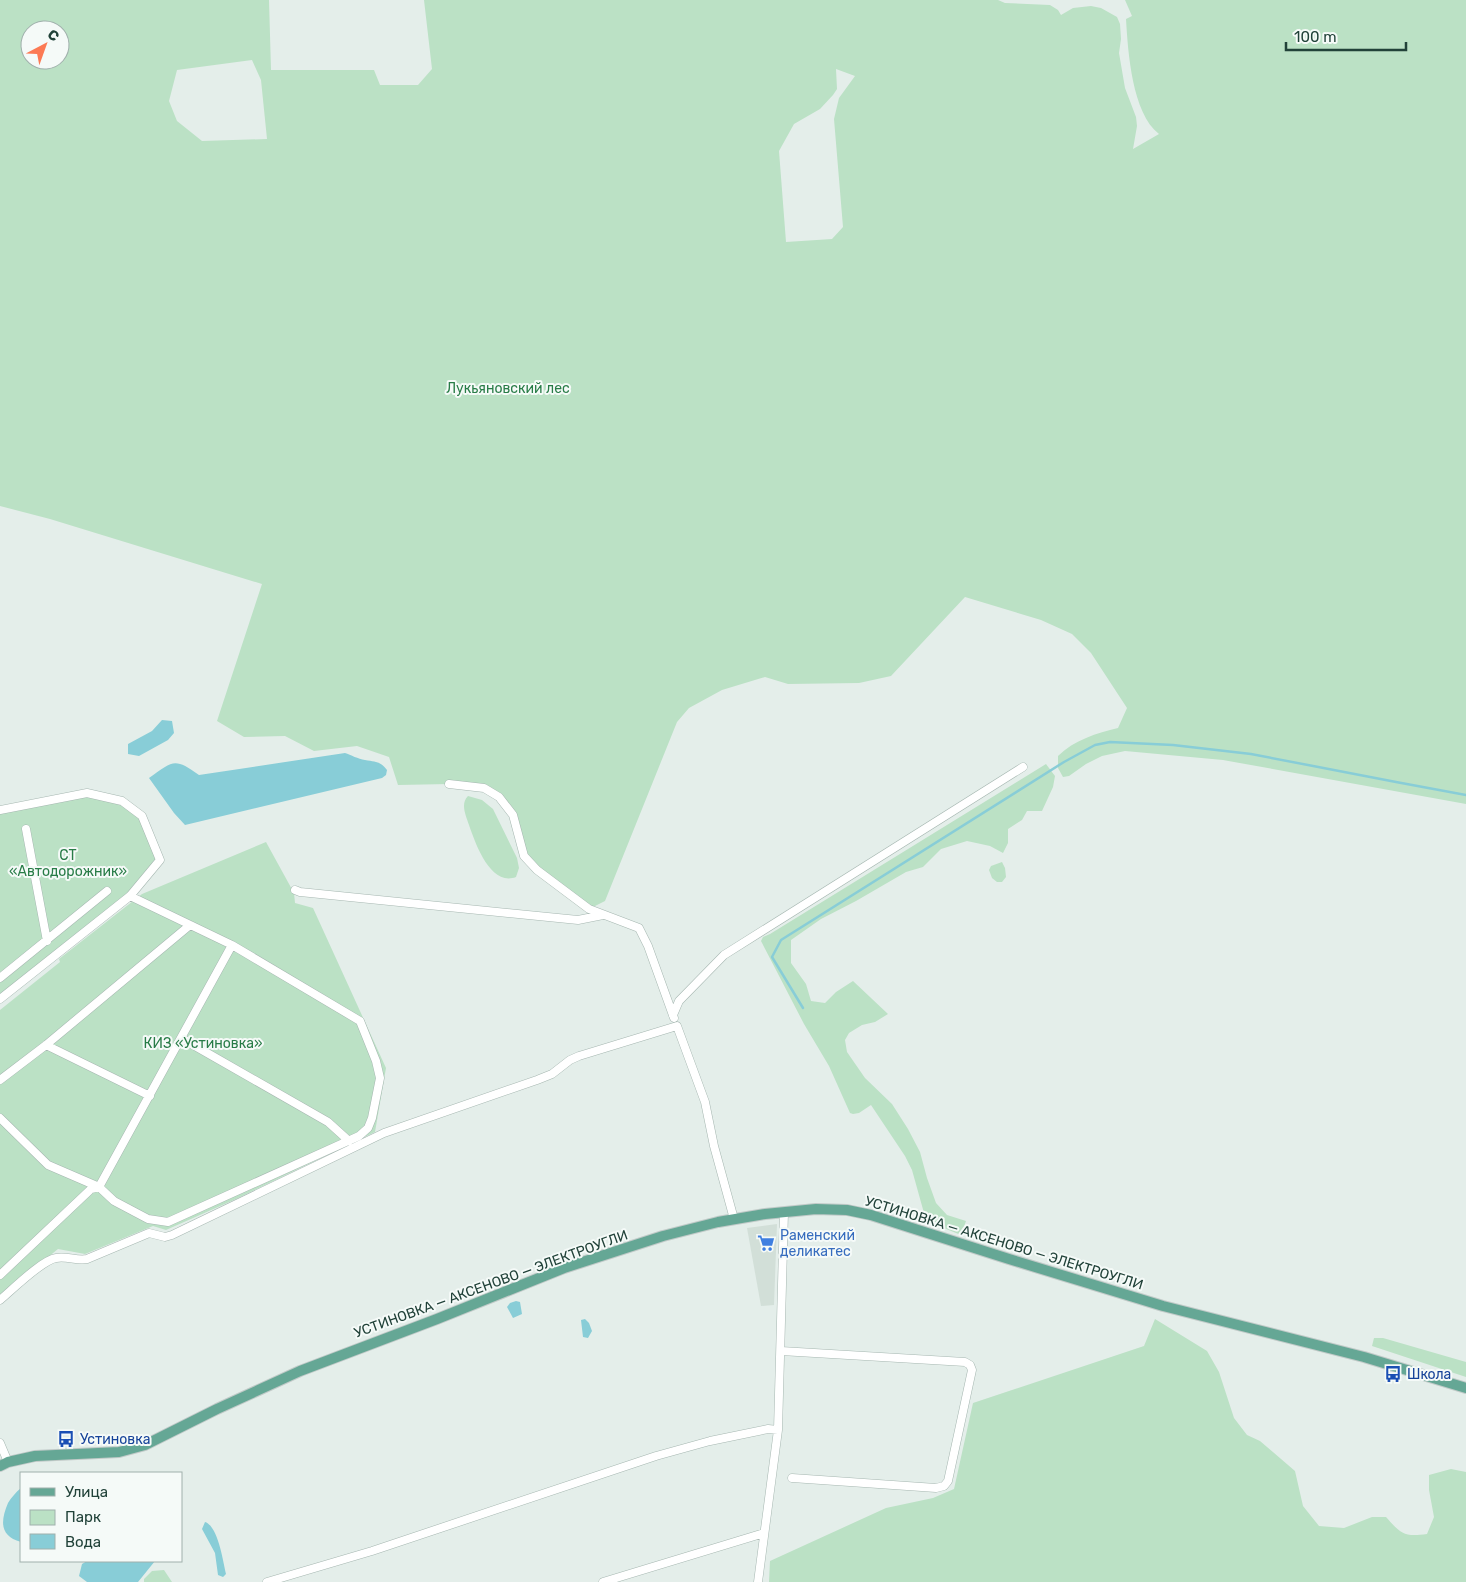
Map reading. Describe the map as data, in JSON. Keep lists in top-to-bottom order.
{
  "streets": {
    "main road": ["УСТИНОВКА — АКСЕНОВО — ЭЛЕКТРОУГЛИ"]
  },
  "parks": ["Лукьяновский лес", "СТ «Автодорожник»", "КИЗ «Устиновка»"],
  "places": {
    "supermarket": ["Раменский деликатес"],
    "bus stop": ["Школа", "Устиновка"]
  },
  "legend": ["Улица", "Парк", "Вода"],
  "scale_bar": "100 m",
  "north": "top right"
}
